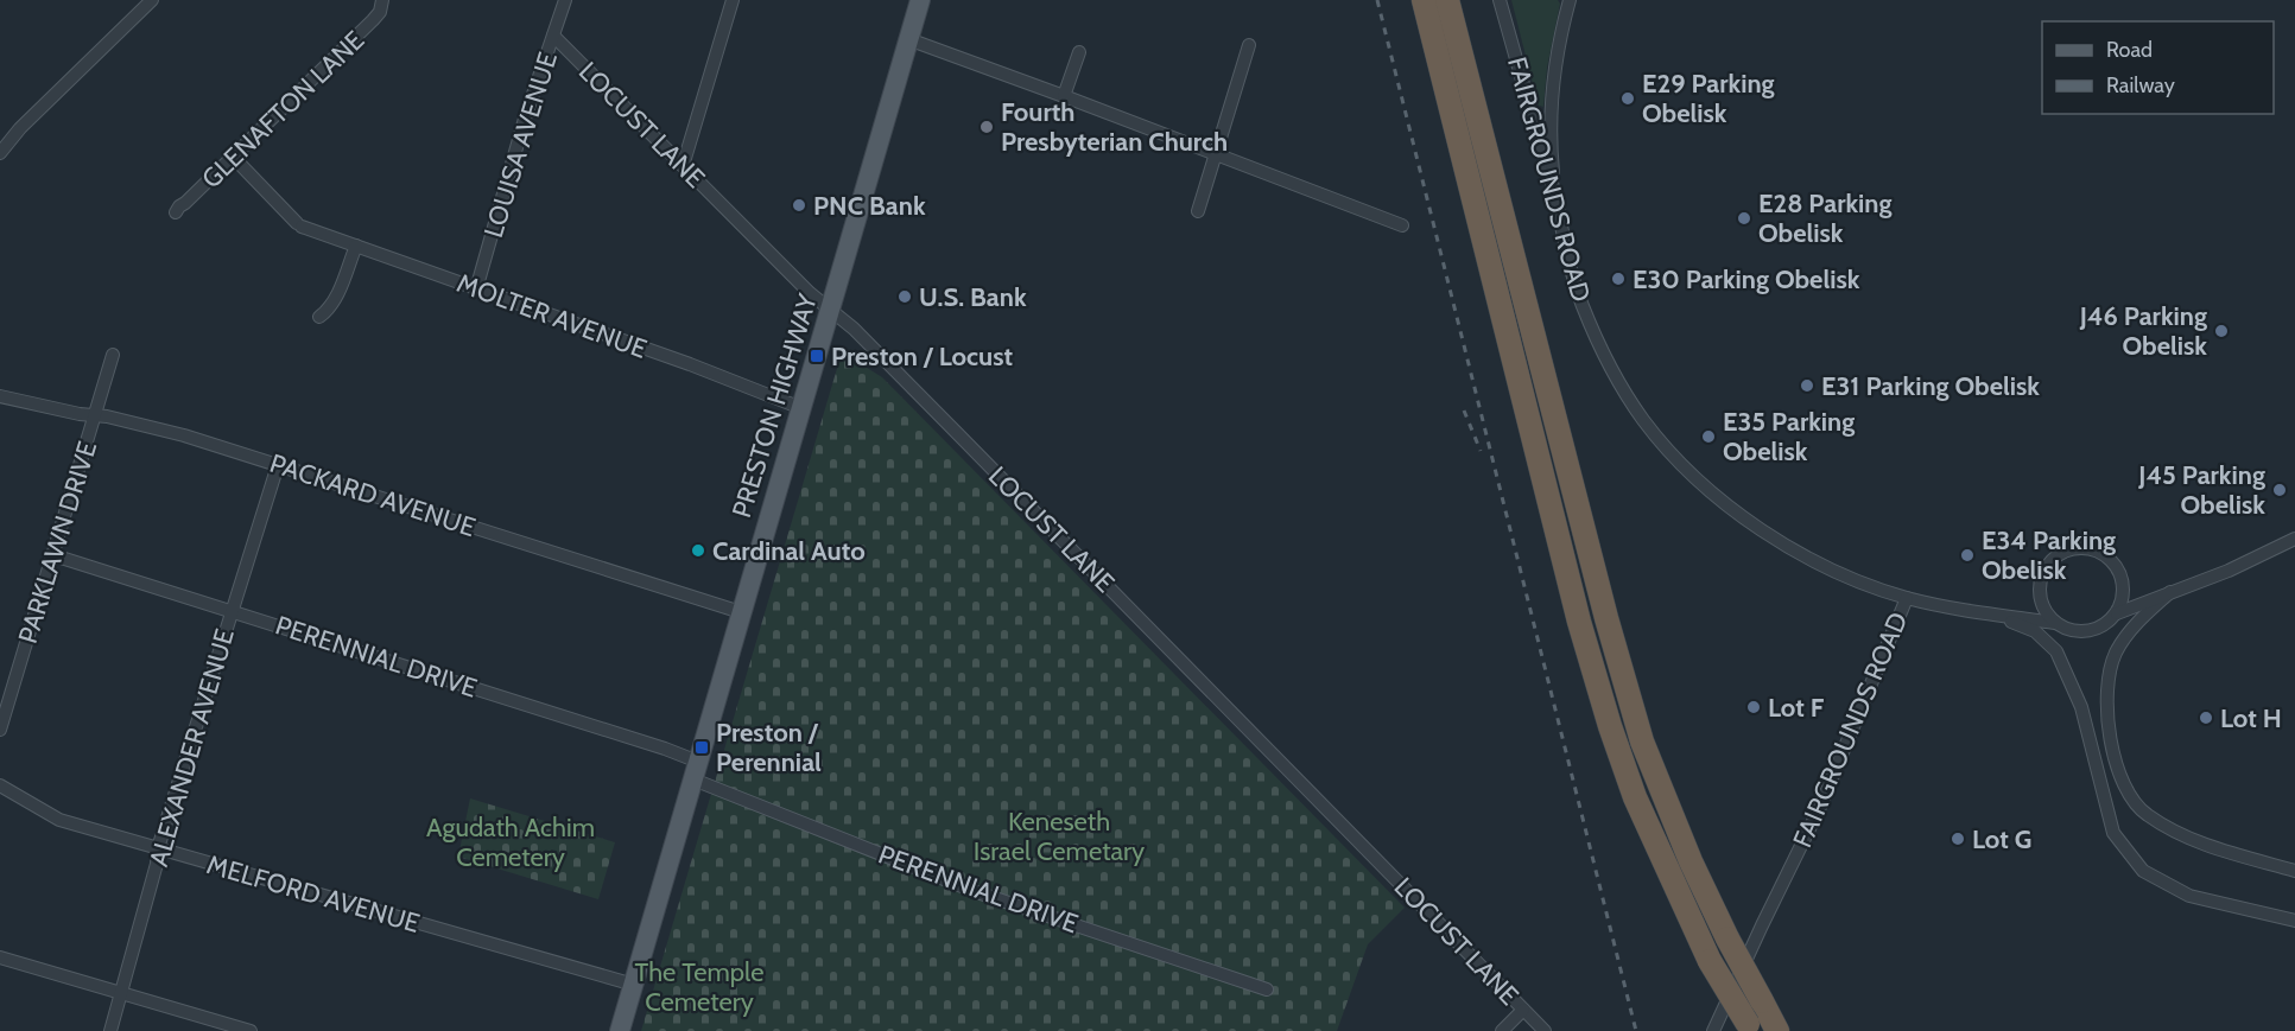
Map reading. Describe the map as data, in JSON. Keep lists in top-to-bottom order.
{
  "streets": {
    "main road": ["PRESTON HIGHWAY"],
    "street": [
      "GLENAFTON LANE",
      "LOCUST LANE",
      "LOUISA AVENUE",
      "FAIRGROUNDS ROAD",
      "MOLTER AVENUE",
      "PACKARD AVENUE",
      "PARKLAWN DRIVE",
      "PERENNIAL DRIVE",
      "ALEXANDER AVENUE",
      "MELFORD AVENUE"
    ]
  },
  "crossings": [
    ["GLENAFTON LANE", "MOLTER AVENUE"],
    ["LOCUST LANE", "LOUISA AVENUE"],
    ["LOCUST LANE", "PRESTON HIGHWAY"],
    ["LOUISA AVENUE", "MOLTER AVENUE"],
    ["MOLTER AVENUE", "PRESTON HIGHWAY"],
    ["PRESTON HIGHWAY", "PACKARD AVENUE"],
    ["PRESTON HIGHWAY", "PERENNIAL DRIVE"],
    ["PRESTON HIGHWAY", "MELFORD AVENUE"],
    ["PACKARD AVENUE", "PARKLAWN DRIVE"],
    ["PACKARD AVENUE", "ALEXANDER AVENUE"],
    ["PARKLAWN DRIVE", "PERENNIAL DRIVE"],
    ["PERENNIAL DRIVE", "ALEXANDER AVENUE"],
    ["ALEXANDER AVENUE", "MELFORD AVENUE"]
  ],
  "parks": ["Keneseth Israel Cemetary", "Agudath Achim Cemetery", "The Temple Cemetery"],
  "places": {
    "other": [
      "E29 Parking Obelisk",
      "Fourth Presbyterian Church",
      "PNC Bank",
      "E28 Parking Obelisk",
      "E30 Parking Obelisk",
      "U.S. Bank",
      "J46 Parking Obelisk",
      "E31 Parking Obelisk",
      "E35 Parking Obelisk",
      "J45 Parking Obelisk",
      "Cardinal Auto",
      "E34 Parking Obelisk",
      "Lot F",
      "Lot H",
      "Lot G"
    ],
    "transit": ["Preston / Locust", "Preston / Perennial"]
  },
  "legend": ["Road", "Railway"]
}
